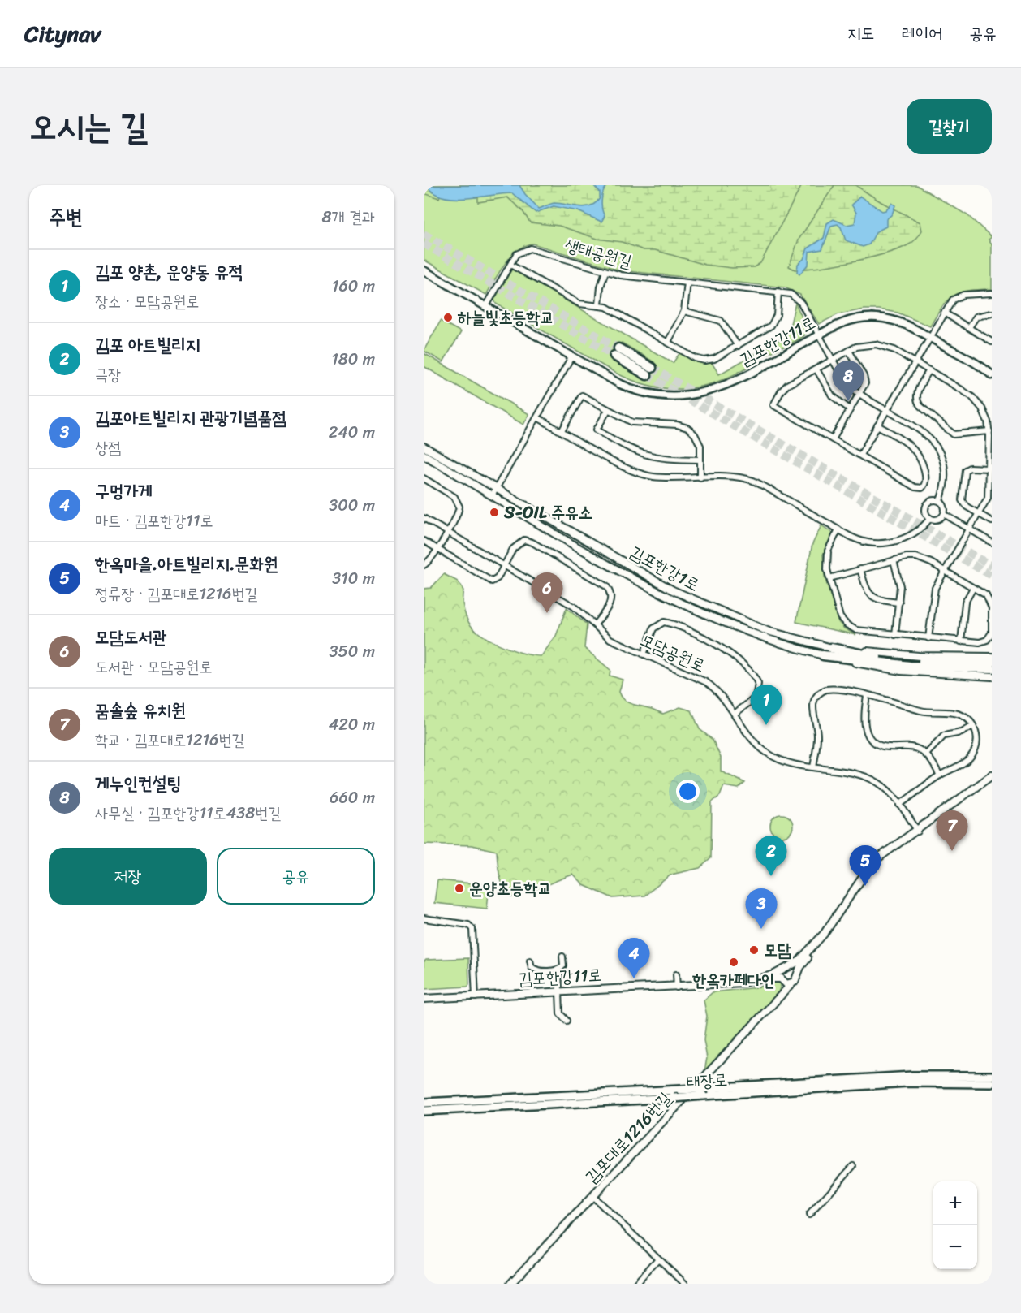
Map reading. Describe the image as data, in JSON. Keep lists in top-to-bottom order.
{
  "streets": {
    "main road": ["김포한강11로", "태장로"],
    "street": [
      "생태공원길",
      "김포한강1로",
      "모담공원로",
      "김포대로1216번길"
    ]
  },
  "crossings": [
    ["생태공원길", "김포한강11로"],
    ["김포한강11로", "김포대로1216번길"]
  ],
  "places": [
    "하늘빛초등학교",
    "S-OIL 주유소",
    "운양초등학교",
    "모담",
    "한옥카페다인"
  ],
  "page": {
    "header": "Citynav",
    "nav": ["지도", "레이어", "공유"],
    "title": "오시는 길",
    "buttons": [
      "길찾기",
      ["저장", "공유"]
    ],
    "heading": ["주변", "8개 결과"],
    "list": [
      {
        "mark": "1",
        "name": "김포 양촌, 운양동 유적",
        "note": "장소 · 모담공원로",
        "value": "160 m"
      },
      {
        "mark": "2",
        "name": "김포 아트빌리지",
        "note": "극장",
        "value": "180 m"
      },
      {
        "mark": "3",
        "name": "김포아트빌리지 관광기념품점",
        "note": "상점",
        "value": "240 m"
      },
      {
        "mark": "4",
        "name": "구멍가게",
        "note": "마트 · 김포한강11로",
        "value": "300 m"
      },
      {
        "mark": "5",
        "name": "한옥마을.아트빌리지.문화원",
        "note": "정류장 · 김포대로1216번길",
        "value": "310 m"
      },
      {
        "mark": "6",
        "name": "모담도서관",
        "note": "도서관 · 모담공원로",
        "value": "350 m"
      },
      {
        "mark": "7",
        "name": "꿈솔숲 유치원",
        "note": "학교 · 김포대로1216번길",
        "value": "420 m"
      },
      {
        "mark": "8",
        "name": "게누인컨설팅",
        "note": "사무실 · 김포한강11로438번길",
        "value": "660 m"
      }
    ],
    "pins": [
      "8",
      "6",
      "1",
      "7",
      "2",
      "5",
      "3",
      "4"
    ],
    "map_buttons": ["+", "−"]
  }
}
